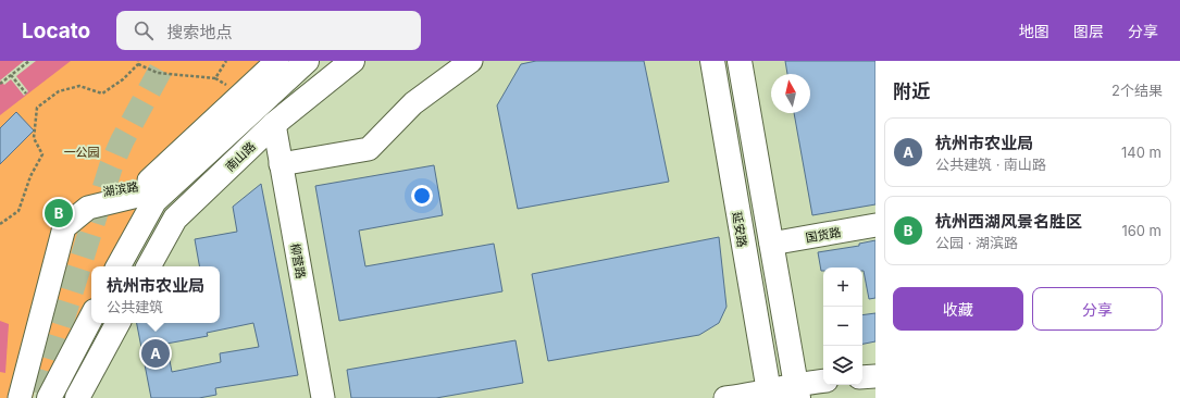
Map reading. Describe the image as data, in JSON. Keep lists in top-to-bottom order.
{
  "streets": {
    "main road": ["南山路", "延安路"],
    "street": ["湖滨路", "国货路", "柳营路"]
  },
  "crossings": [
    ["南山路", "柳营路"]
  ],
  "parks": ["一公园"],
  "north": "top",
  "page": {
    "header": "Locato",
    "search": "搜索地点",
    "nav": ["地图", "图层", "分享"],
    "heading": ["附近", "2个结果"],
    "list": [
      {
        "mark": "A",
        "name": "杭州市农业局",
        "note": "公共建筑 · 南山路",
        "value": "140 m"
      },
      {
        "mark": "B",
        "name": "杭州西湖风景名胜区",
        "note": "公园 · 湖滨路",
        "value": "160 m"
      }
    ],
    "pins": ["B", "A"],
    "popup": ["杭州市农业局", "公共建筑"],
    "map_buttons": ["+", "−"],
    "buttons": ["收藏", "分享"]
  }
}
